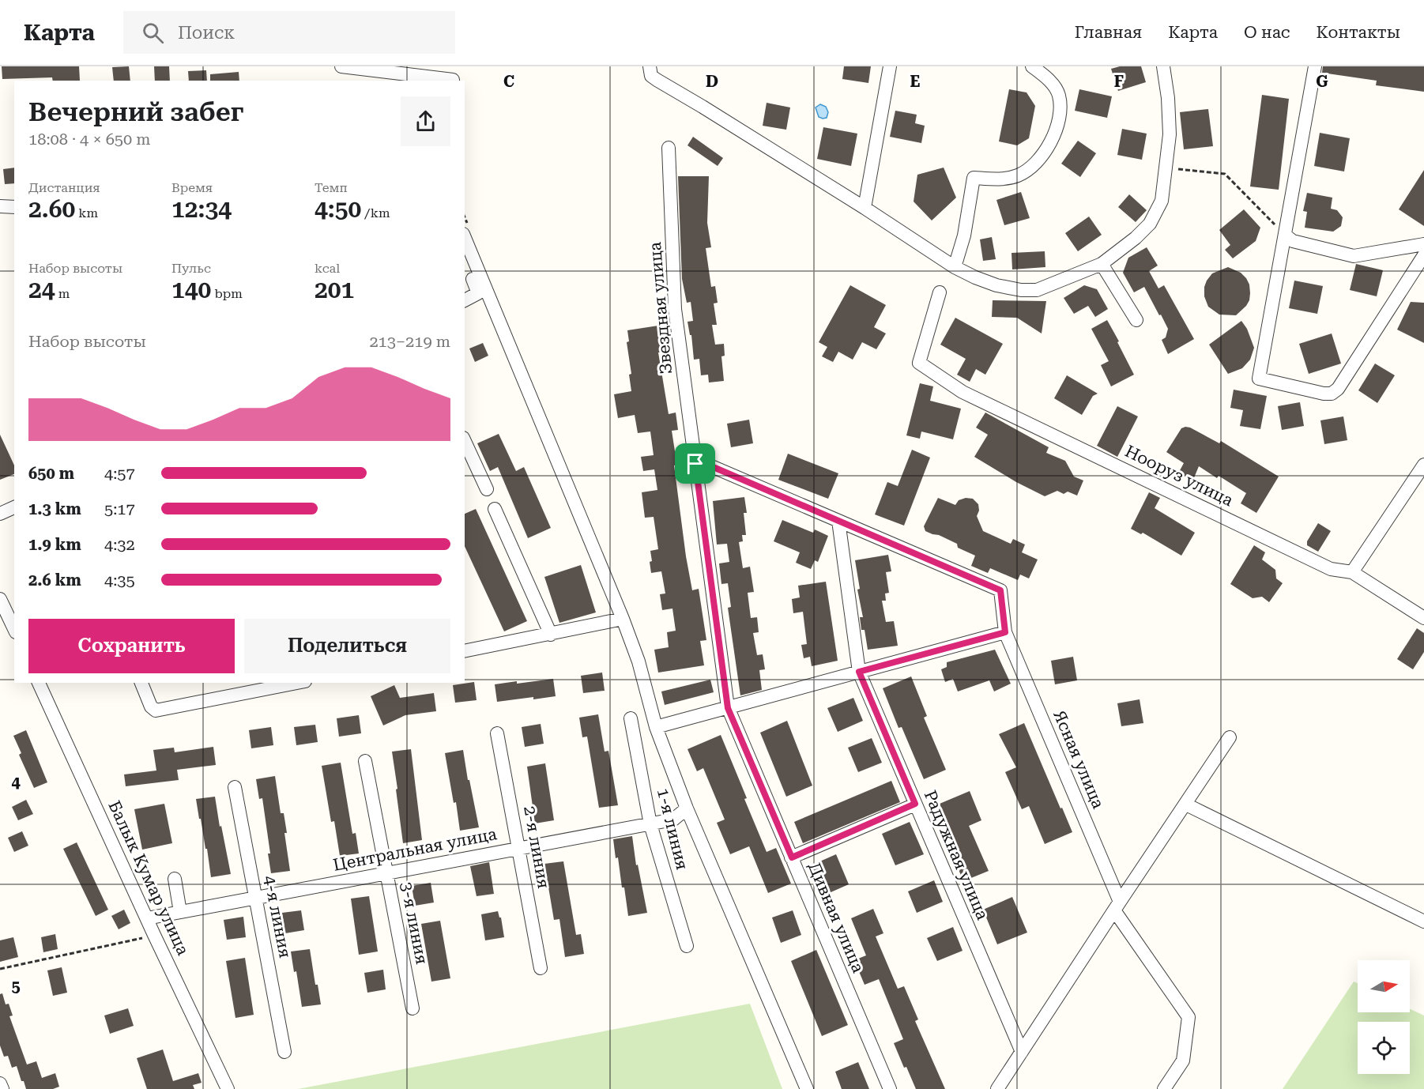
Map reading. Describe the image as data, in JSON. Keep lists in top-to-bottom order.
{
  "streets": {
    "street": [
      "Звездная улица",
      "Нооруз улица",
      "Ясная улица",
      "1-я линия",
      "2-я линия",
      "Центральная улица",
      "Радужная улица",
      "Балык Кумар улица",
      "4-я линия",
      "Дивная улица",
      "3-я линия"
    ]
  },
  "crossings": [
    ["Звездная улица", "Дивная улица"],
    ["1-я линия", "Центральная улица"],
    ["2-я линия", "Центральная улица"],
    ["Центральная улица", "Балык Кумар улица"],
    ["Центральная улица", "4-я линия"],
    ["Центральная улица", "3-я линия"]
  ],
  "north": "right",
  "page": {
    "header": "Карта",
    "search": "Поиск",
    "nav": [
      "Главная",
      "Карта",
      "О нас",
      "Контакты"
    ],
    "heading": ["Вечерний забег", "18:08 · 4 × 650 m"],
    "stats": [
      ["Дистанция", "2.60 km"],
      ["Время", "12:34"],
      ["Темп", "4:50 /km"],
      ["Набор высоты", "24 m"],
      ["Пульс", "140 bpm"],
      ["kcal", "201"]
    ],
    "chart": ["Набор высоты", "213–219 m"],
    "list": [
      {
        "name": "650 m",
        "note": "4:57"
      },
      {
        "name": "1.3 km",
        "note": "5:17"
      },
      {
        "name": "1.9 km",
        "note": "4:32"
      },
      {
        "name": "2.6 km",
        "note": "4:35"
      }
    ],
    "buttons": ["Сохранить", "Поделиться"]
  },
  "grid": {
    "columns": [
      "C",
      "D",
      "E",
      "F",
      "G"
    ],
    "rows": ["4", "5"]
  }
}
